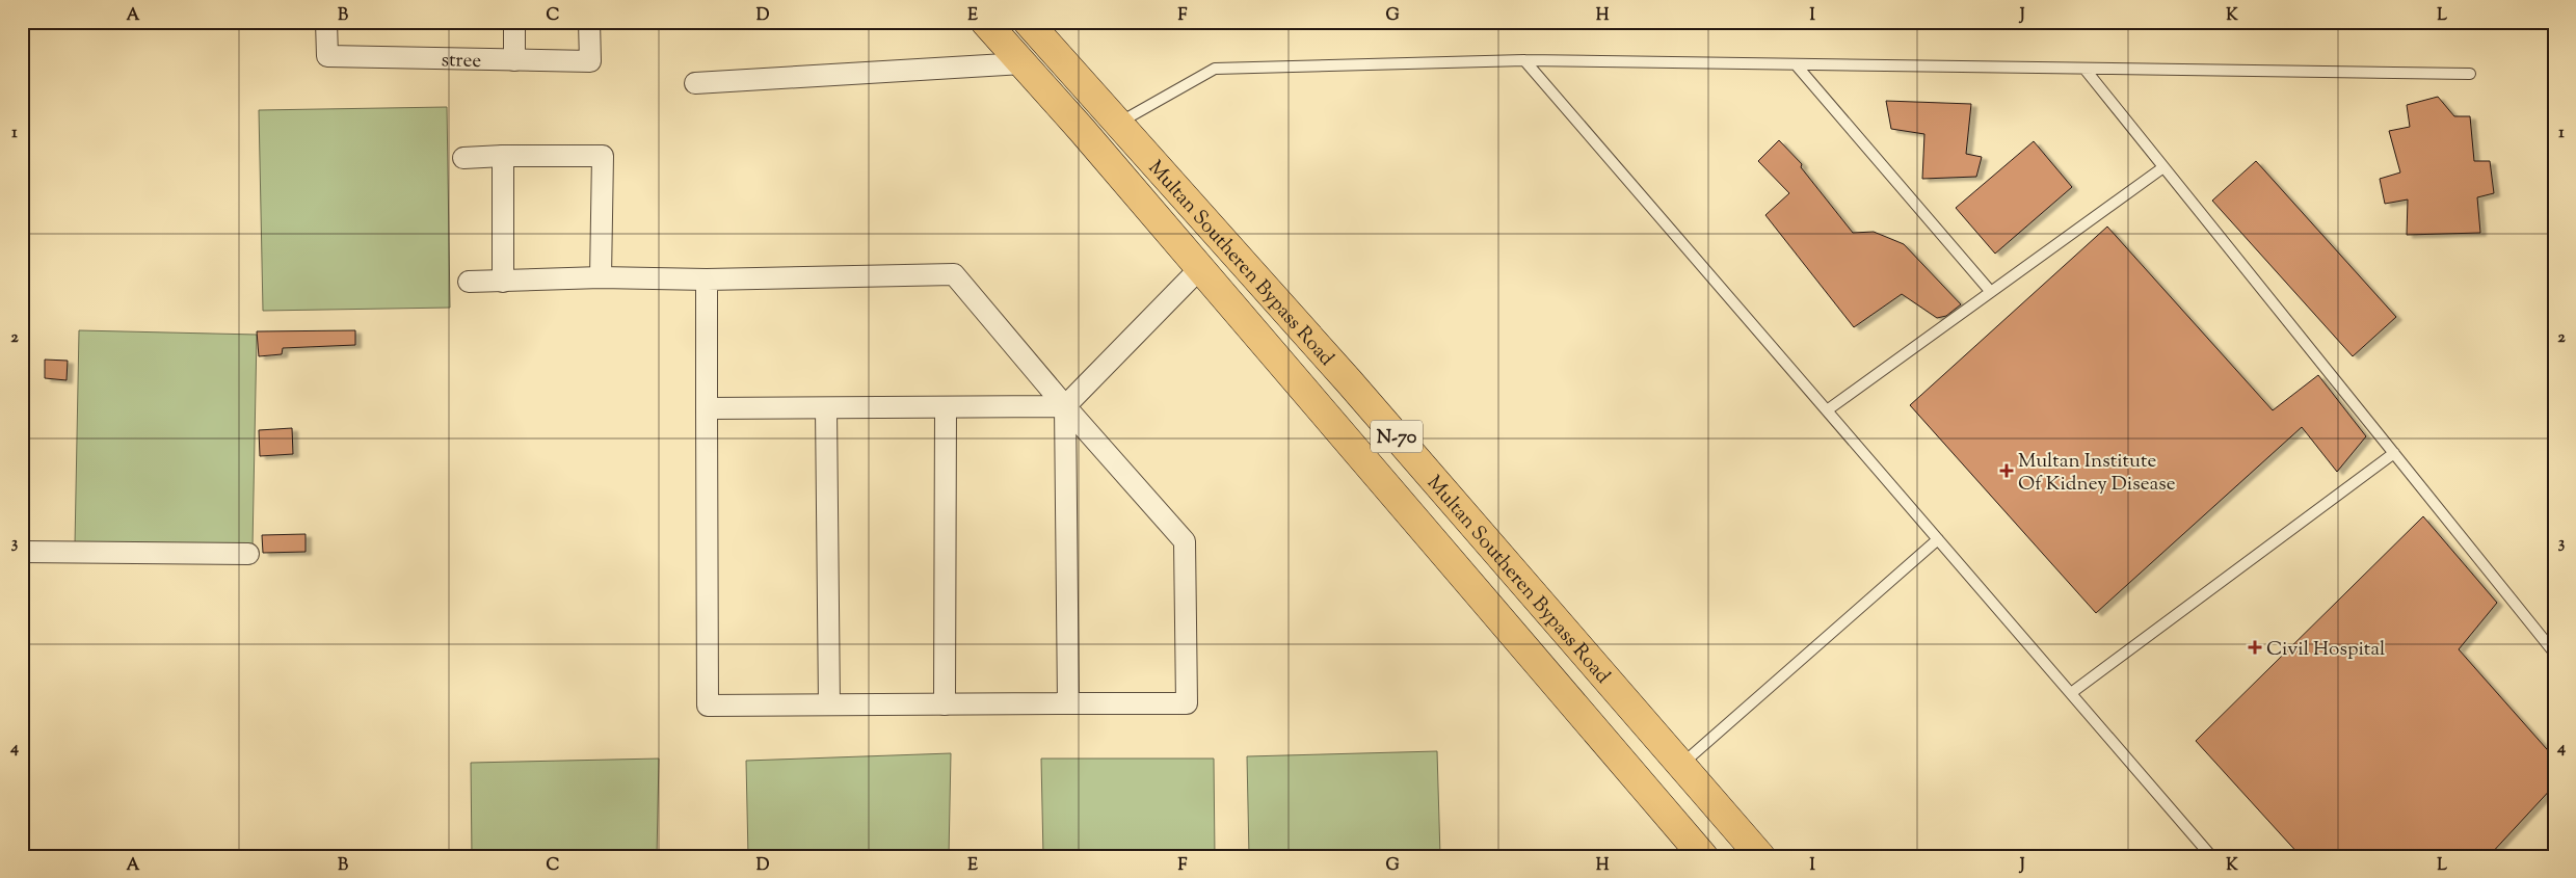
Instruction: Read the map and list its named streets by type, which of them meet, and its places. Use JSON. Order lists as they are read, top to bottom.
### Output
{
  "streets": {
    "highway": ["Multan Southeren Bypass Road", "N-70"],
    "street": ["stree"]
  },
  "places": {
    "health": ["Multan Institute Of Kidney Disease", "Civil Hospital"]
  },
  "grid": {
    "columns": [
      "A",
      "B",
      "C",
      "D",
      "E",
      "F",
      "G",
      "H",
      "I",
      "J",
      "K",
      "L"
    ],
    "rows": [
      "1",
      "2",
      "3",
      "4"
    ]
  }
}
